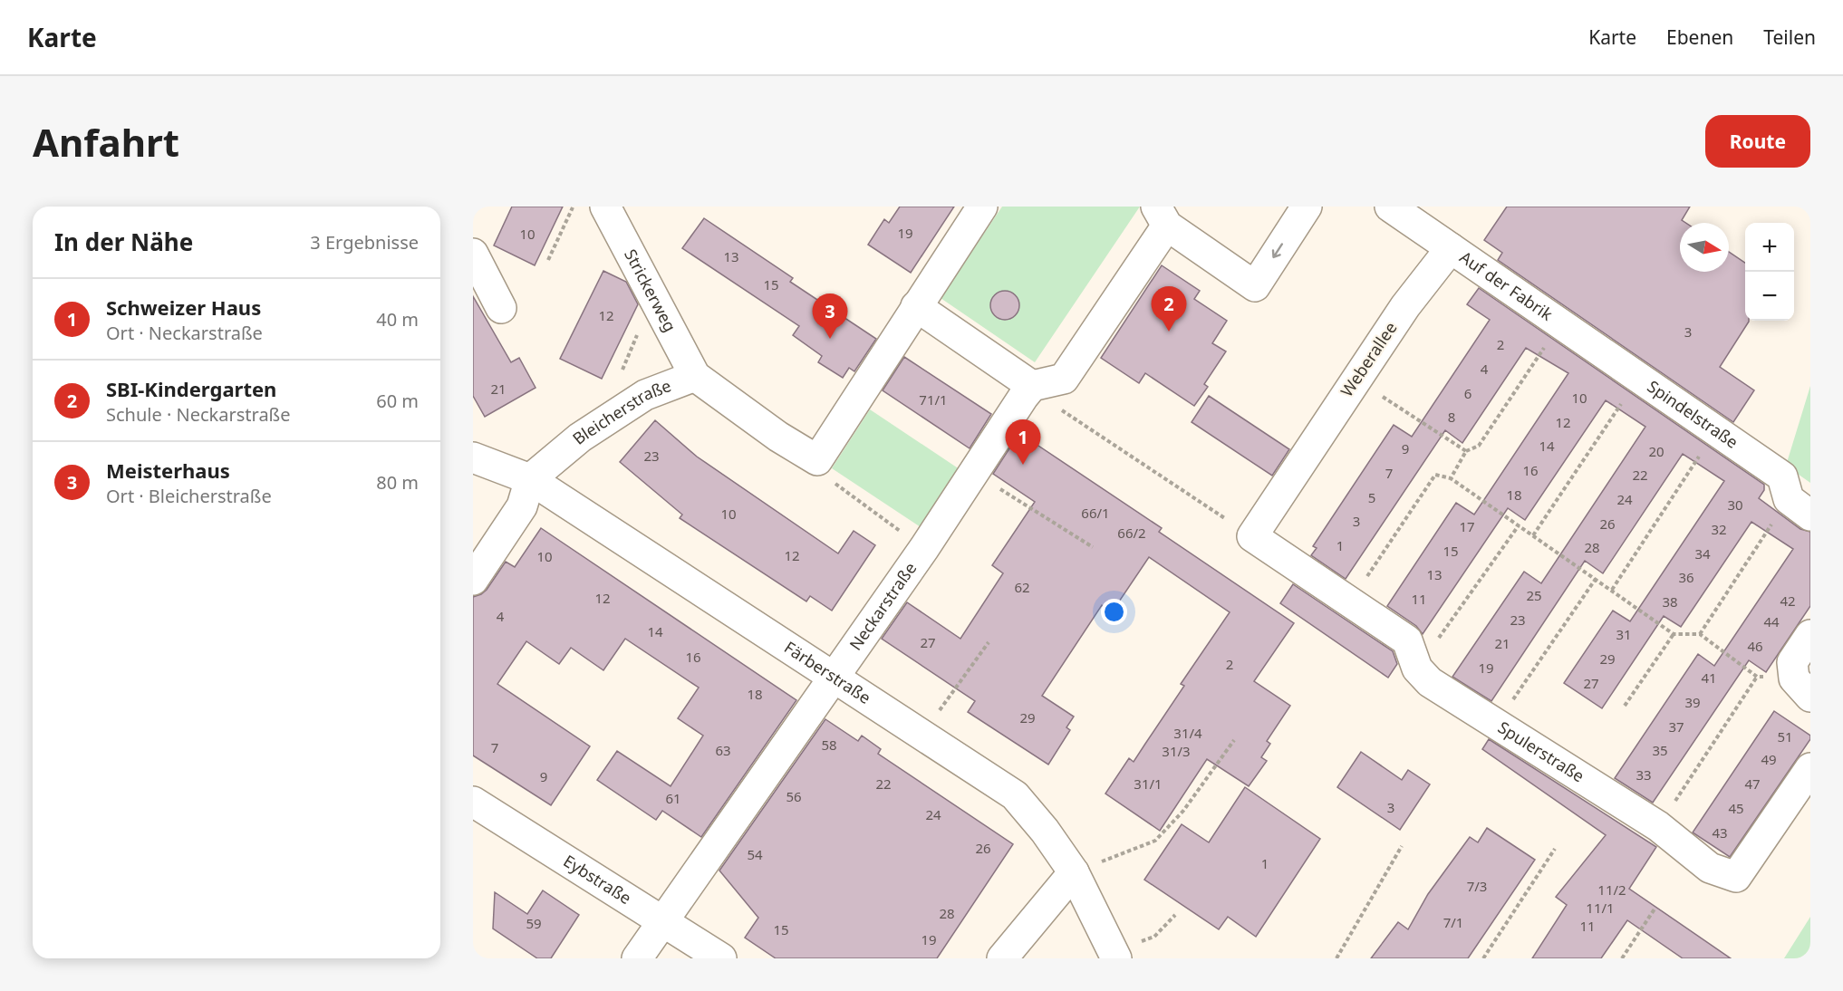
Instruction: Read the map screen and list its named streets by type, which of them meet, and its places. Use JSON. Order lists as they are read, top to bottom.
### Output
{
  "streets": {
    "street": [
      "Auf der Fabrik",
      "Strickerweg",
      "Weberallee",
      "Spindelstraße",
      "Bleicherstraße",
      "Neckarstraße",
      "Färberstraße",
      "Spulerstraße",
      "Eybstraße"
    ]
  },
  "crossings": [
    ["Auf der Fabrik", "Weberallee"],
    ["Auf der Fabrik", "Spindelstraße"],
    ["Strickerweg", "Bleicherstraße"],
    ["Weberallee", "Spulerstraße"],
    ["Bleicherstraße", "Färberstraße"],
    ["Neckarstraße", "Färberstraße"],
    ["Neckarstraße", "Eybstraße"]
  ],
  "house_numbers": [
    "19",
    "10",
    "13",
    "15",
    "12",
    "3",
    "2",
    "4",
    "21",
    "6",
    "10",
    "71/1",
    "8",
    "12",
    "14",
    "9",
    "20",
    "23",
    "16",
    "7",
    "22",
    "18",
    "5",
    "24",
    "30",
    "66/1",
    "10",
    "3",
    "26",
    "17",
    "32",
    "66/2",
    "1",
    "28",
    "15",
    "34",
    "12",
    "10",
    "13",
    "36",
    "62",
    "25",
    "12",
    "11",
    "42",
    "38",
    "4",
    "23",
    "44",
    "14",
    "31",
    "27",
    "21",
    "46",
    "16",
    "29",
    "2",
    "19",
    "41",
    "27",
    "18",
    "39",
    "29",
    "37",
    "31/4",
    "51",
    "58",
    "7",
    "63",
    "35",
    "31/3",
    "49",
    "33",
    "9",
    "22",
    "31/1",
    "47",
    "56",
    "61",
    "3",
    "45",
    "24",
    "43",
    "26",
    "54",
    "1",
    "7/3",
    "11/2",
    "11/1",
    "28",
    "7/1",
    "59",
    "11",
    "15",
    "19"
  ],
  "north": "right",
  "page": {
    "header": "Karte",
    "nav": ["Karte", "Ebenen", "Teilen"],
    "buttons": "Route",
    "title": "Anfahrt",
    "heading": ["In der Nähe", "3 Ergebnisse"],
    "map_buttons": ["+", "−"],
    "list": [
      {
        "mark": "1",
        "name": "Schweizer Haus",
        "note": "Ort · Neckarstraße",
        "value": "40 m"
      },
      {
        "mark": "2",
        "name": "SBI-Kindergarten",
        "note": "Schule · Neckarstraße",
        "value": "60 m"
      },
      {
        "mark": "3",
        "name": "Meisterhaus",
        "note": "Ort · Bleicherstraße",
        "value": "80 m"
      }
    ],
    "pins": ["2", "3", "1"]
  }
}
